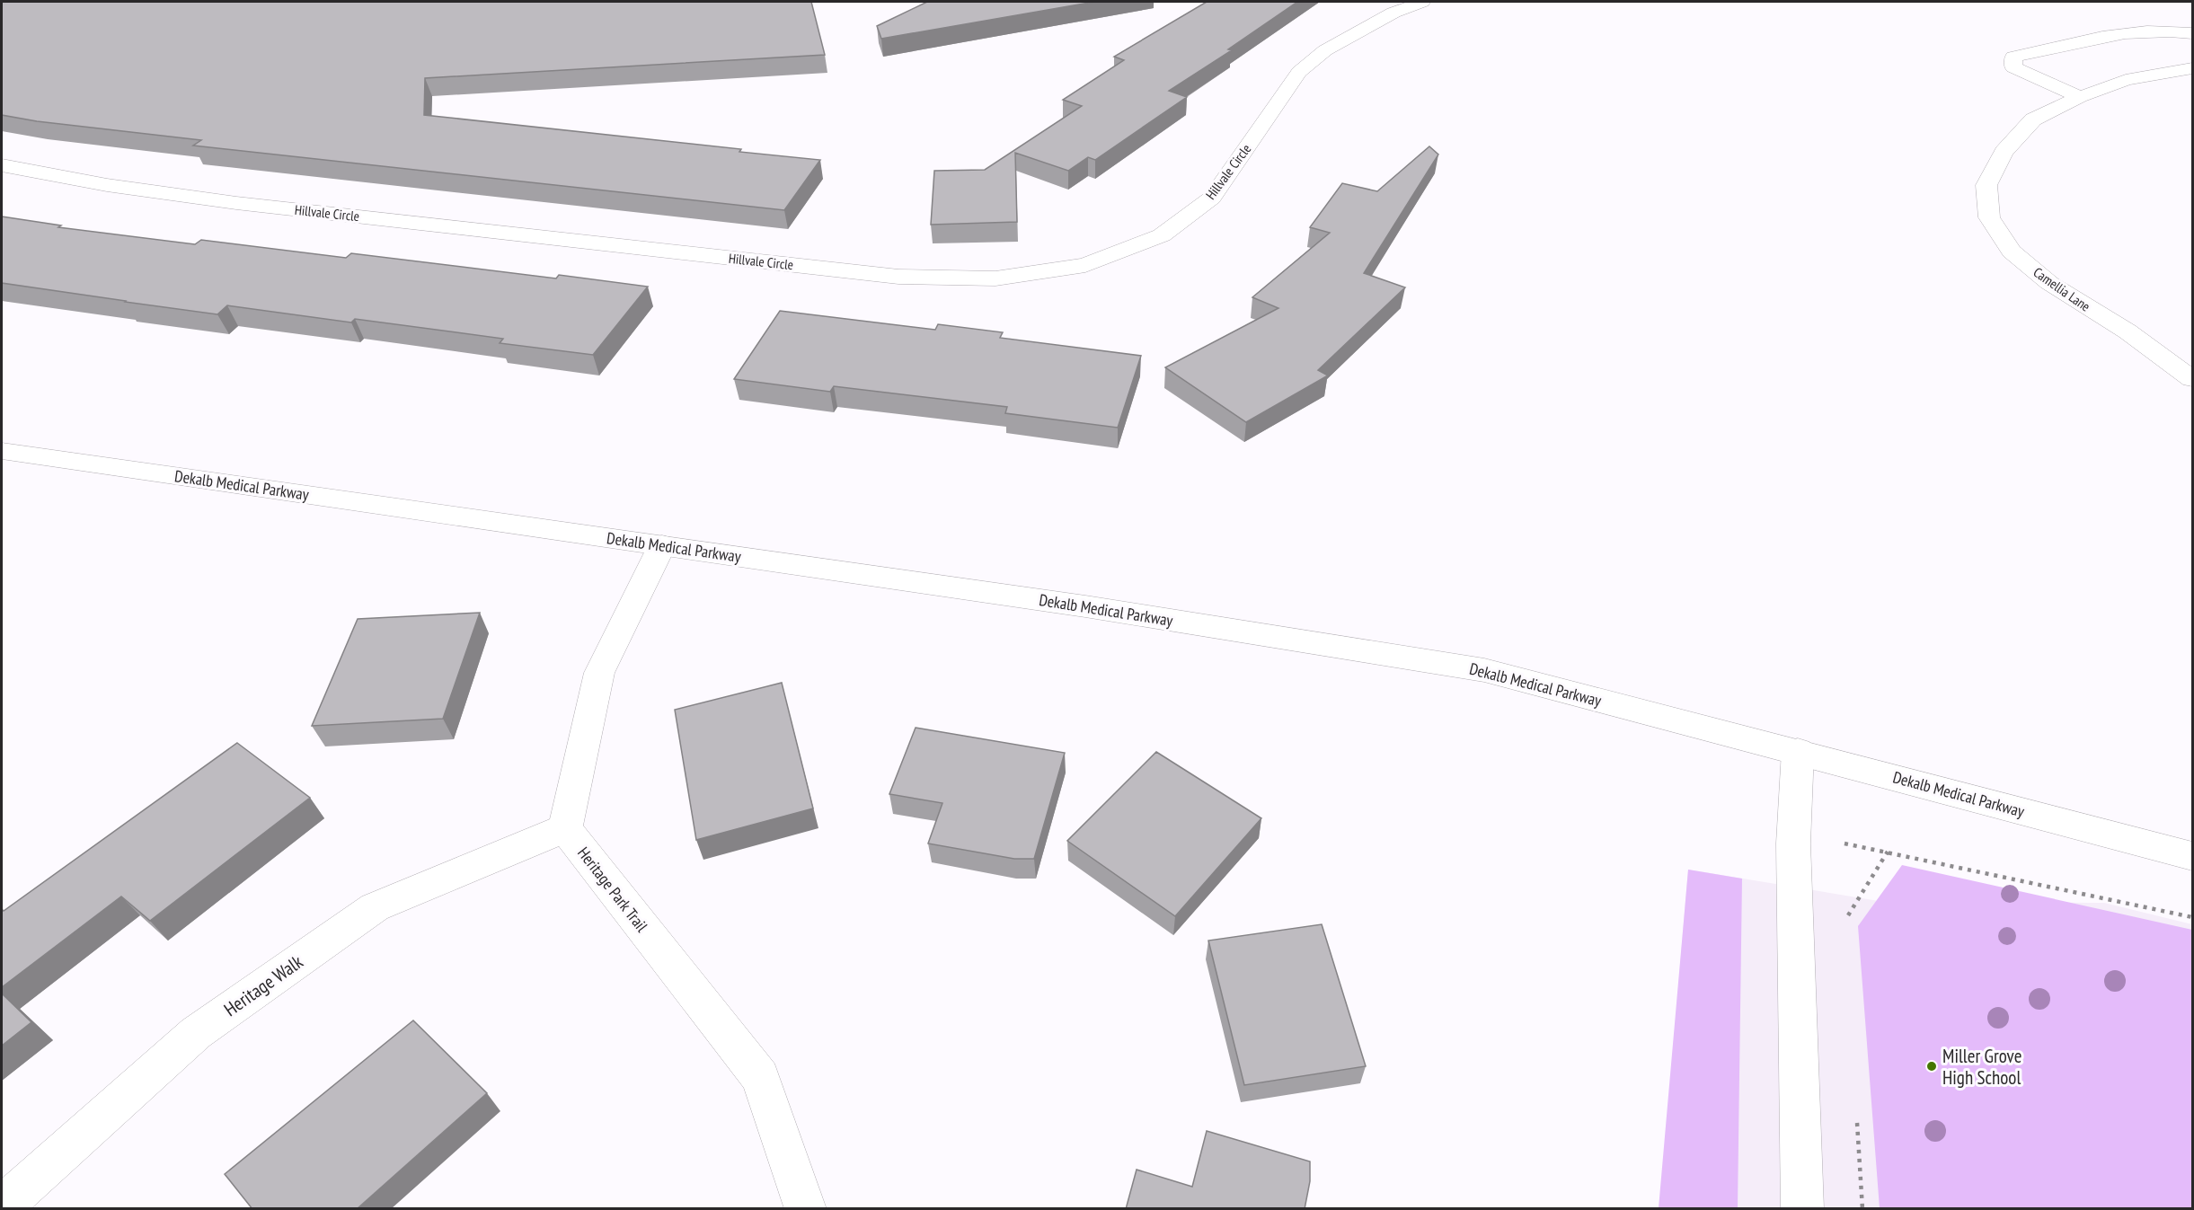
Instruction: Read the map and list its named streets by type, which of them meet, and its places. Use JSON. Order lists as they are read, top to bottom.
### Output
{
  "streets": {
    "street": [
      "Hillvale Circle",
      "Camellia Lane",
      "Dekalb Medical Parkway",
      "Heritage Park Trail",
      "Heritage Walk"
    ]
  },
  "crossings": [
    ["Heritage Park Trail", "Heritage Walk"]
  ],
  "places": ["Miller Grove High School"]
}
